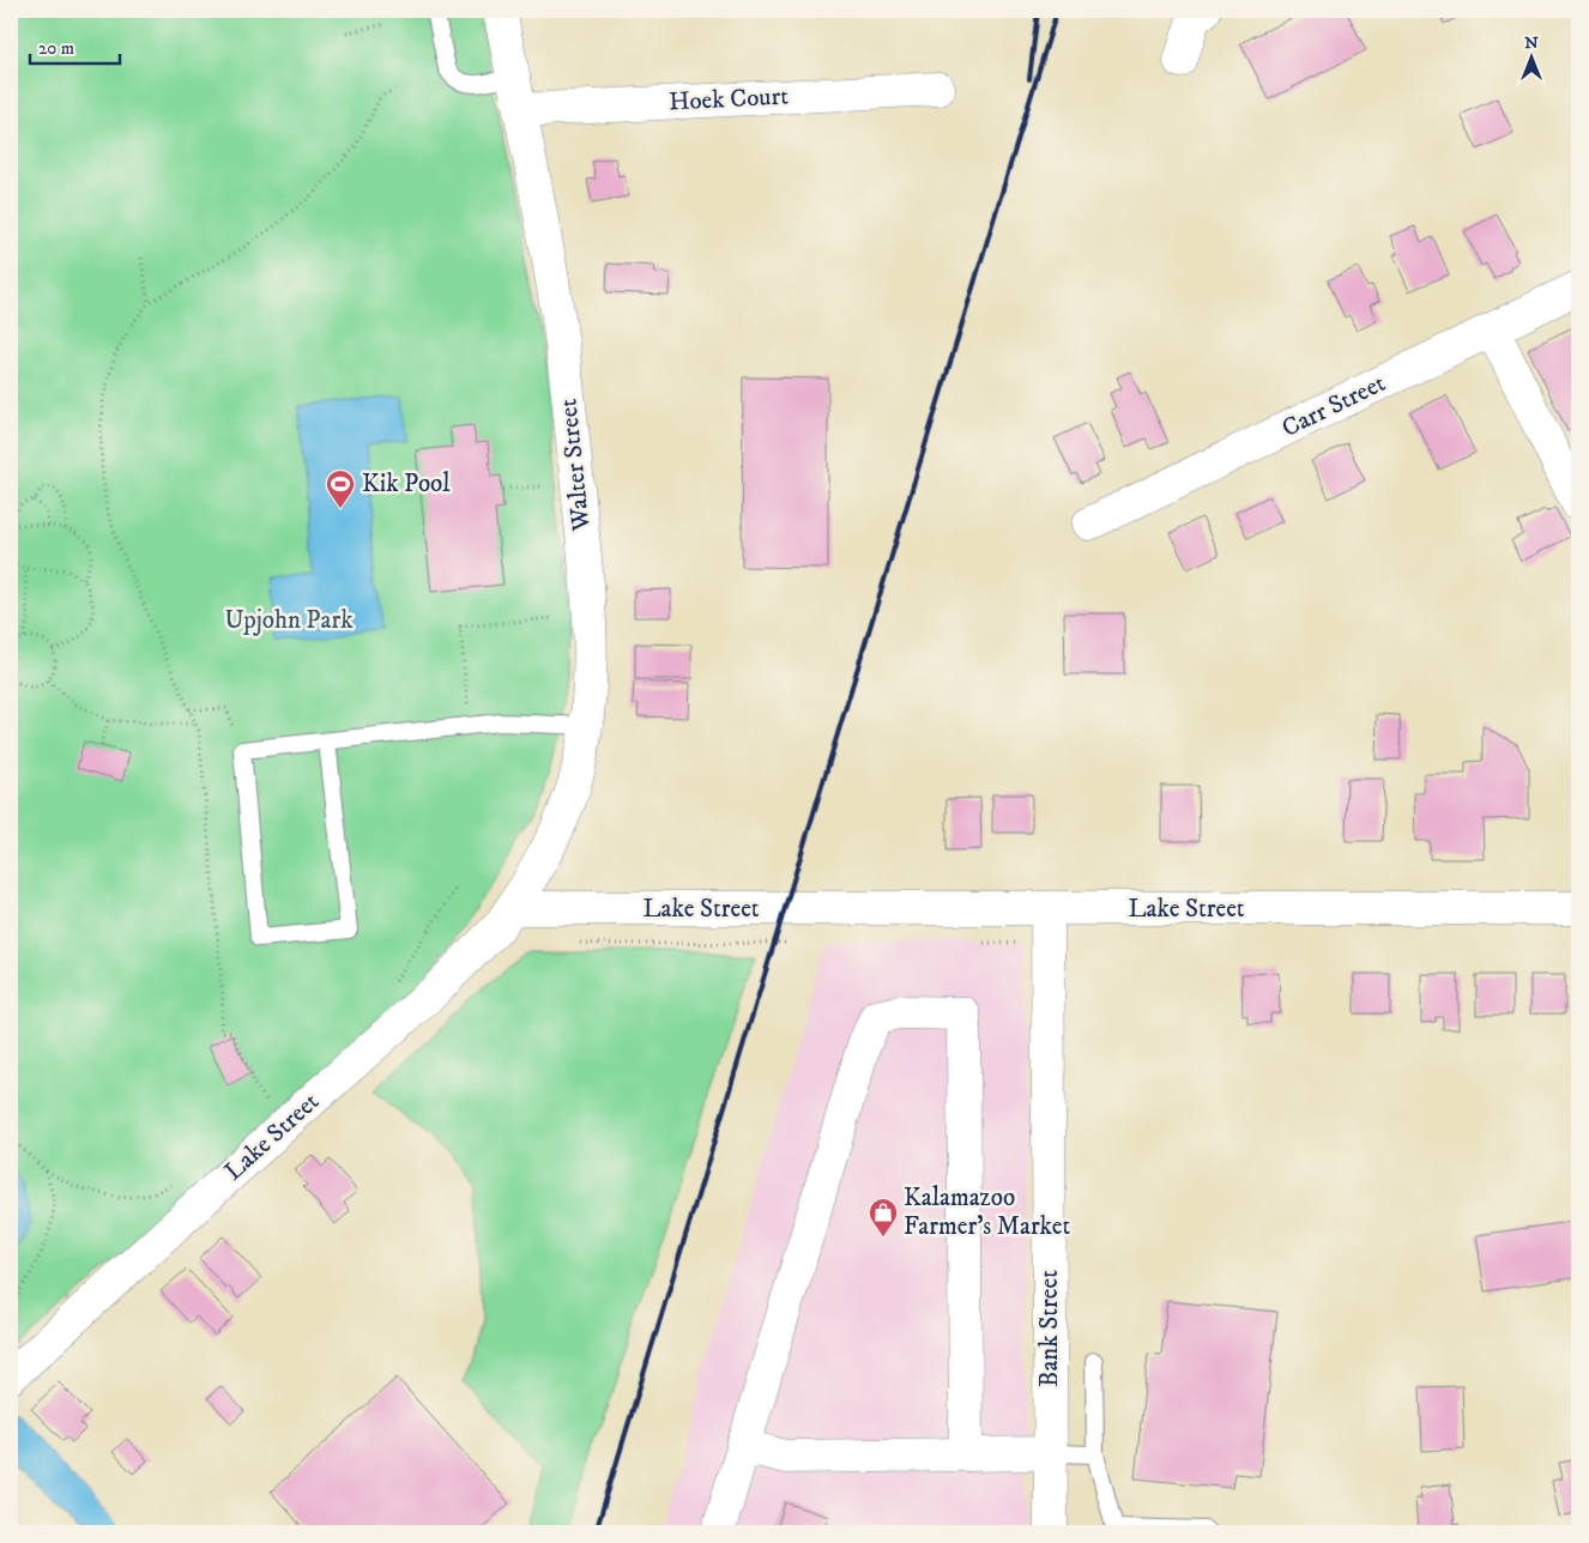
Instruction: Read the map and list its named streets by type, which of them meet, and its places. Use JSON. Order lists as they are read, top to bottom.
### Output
{
  "streets": {
    "street": [
      "Hoek Court",
      "Carr Street",
      "Walter Street",
      "Lake Street",
      "Bank Street"
    ]
  },
  "crossings": [
    ["Hoek Court", "Walter Street"],
    ["Walter Street", "Lake Street"],
    ["Lake Street", "Bank Street"]
  ],
  "parks": ["Upjohn Park"],
  "places": {
    "sports": ["Kik Pool"],
    "shop": ["Kalamazoo Farmer's Market"]
  },
  "scale_bar": "20 m",
  "north": "top"
}
